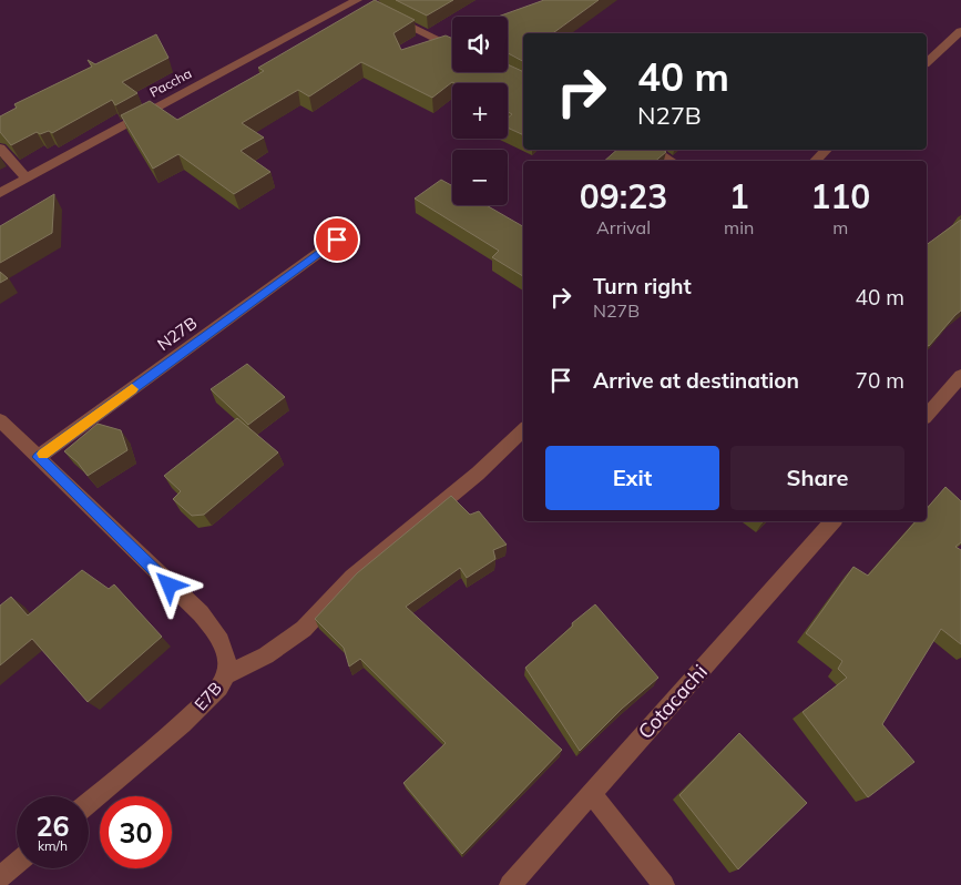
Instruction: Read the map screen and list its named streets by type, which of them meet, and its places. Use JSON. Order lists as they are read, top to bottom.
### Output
{
  "streets": {
    "street": [
      "Paccha",
      "N27B",
      "E7B",
      "Cotacachi"
    ]
  },
  "crossings": [
    ["N27B", "E7B"]
  ],
  "page": {
    "map_buttons": ["+", "−"],
    "turn": ["40 m", "N27B"],
    "eta": [
      "09:23",
      "Arrival",
      "1",
      "min",
      "110",
      "m"
    ],
    "list": [
      {
        "name": "Turn right",
        "note": "N27B",
        "value": "40 m"
      },
      {
        "name": "Arrive at destination",
        "value": "70 m"
      }
    ],
    "buttons": ["Exit", "Share"],
    "speed": "26 km/h",
    "limit": "30"
  }
}
